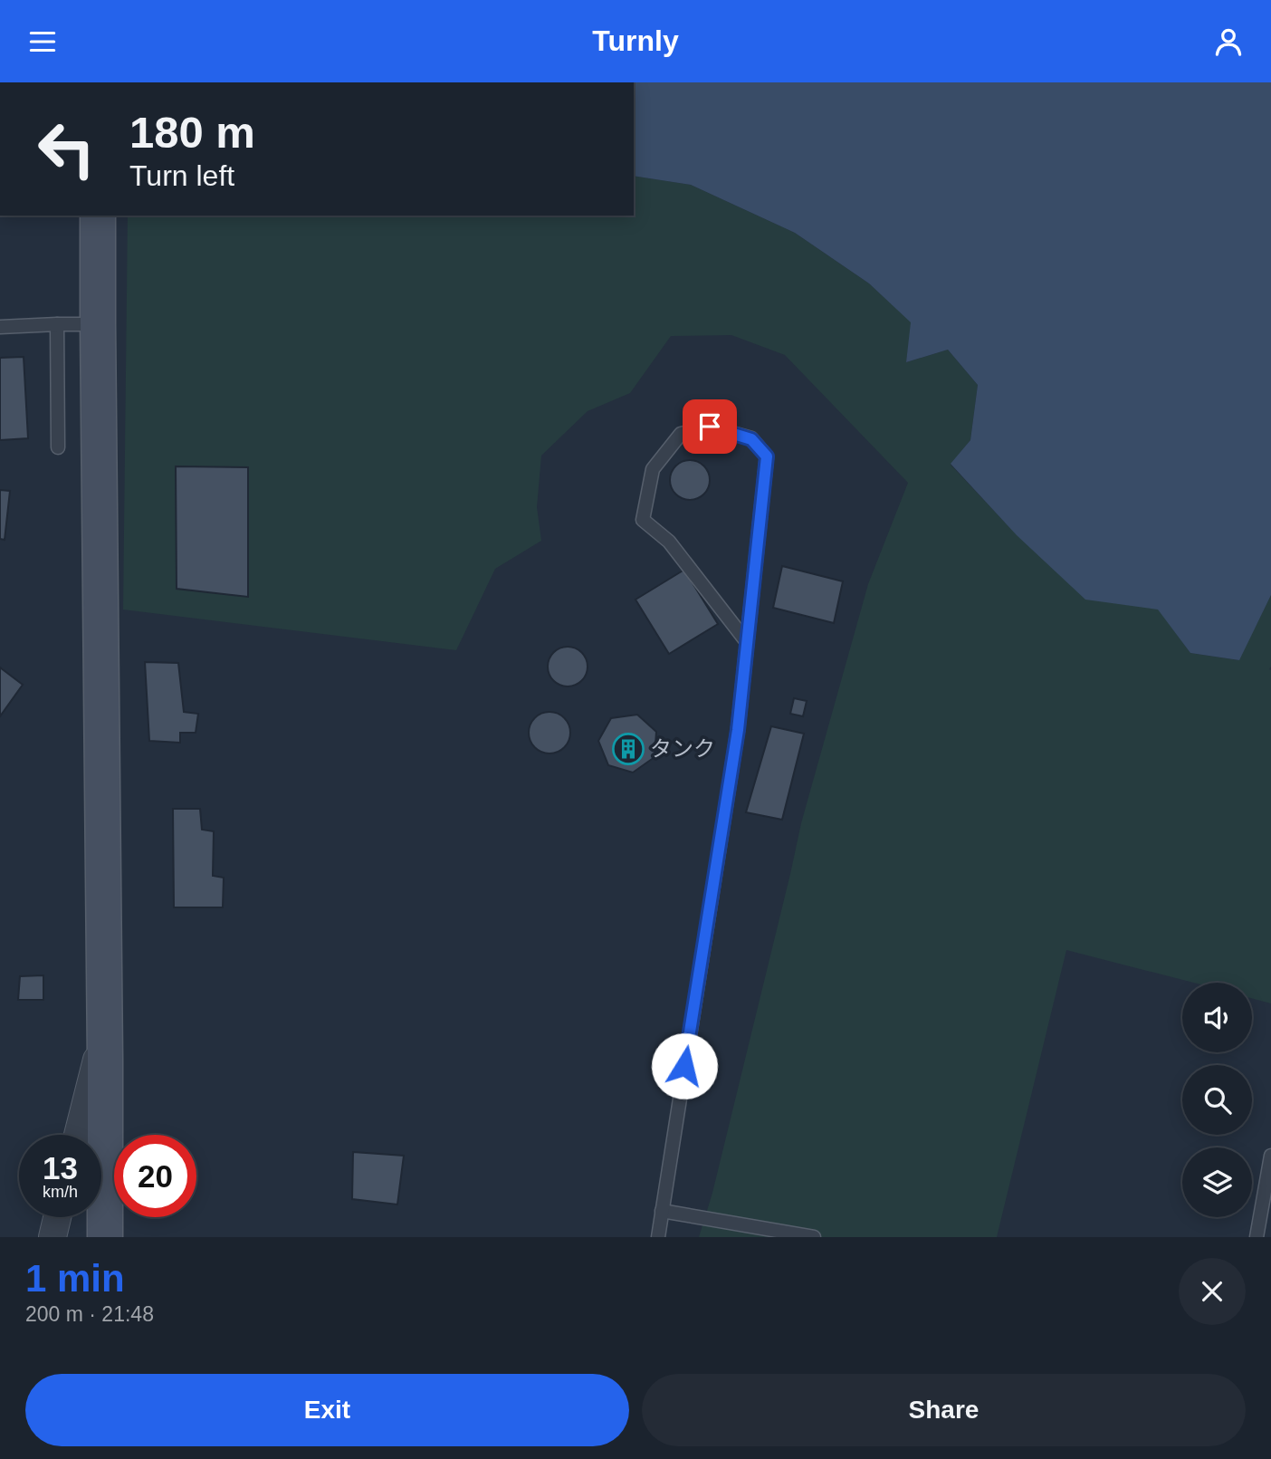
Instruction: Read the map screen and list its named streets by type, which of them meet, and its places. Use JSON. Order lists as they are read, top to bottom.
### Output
{
  "places": {
    "building": ["タンク"]
  },
  "page": {
    "header": "Turnly",
    "turn": ["180 m", "Turn left"],
    "speed": "13 km/h",
    "limit": "20",
    "heading": ["1 min", "200 m · 21:48"],
    "buttons": ["Exit", "Share"]
  }
}
